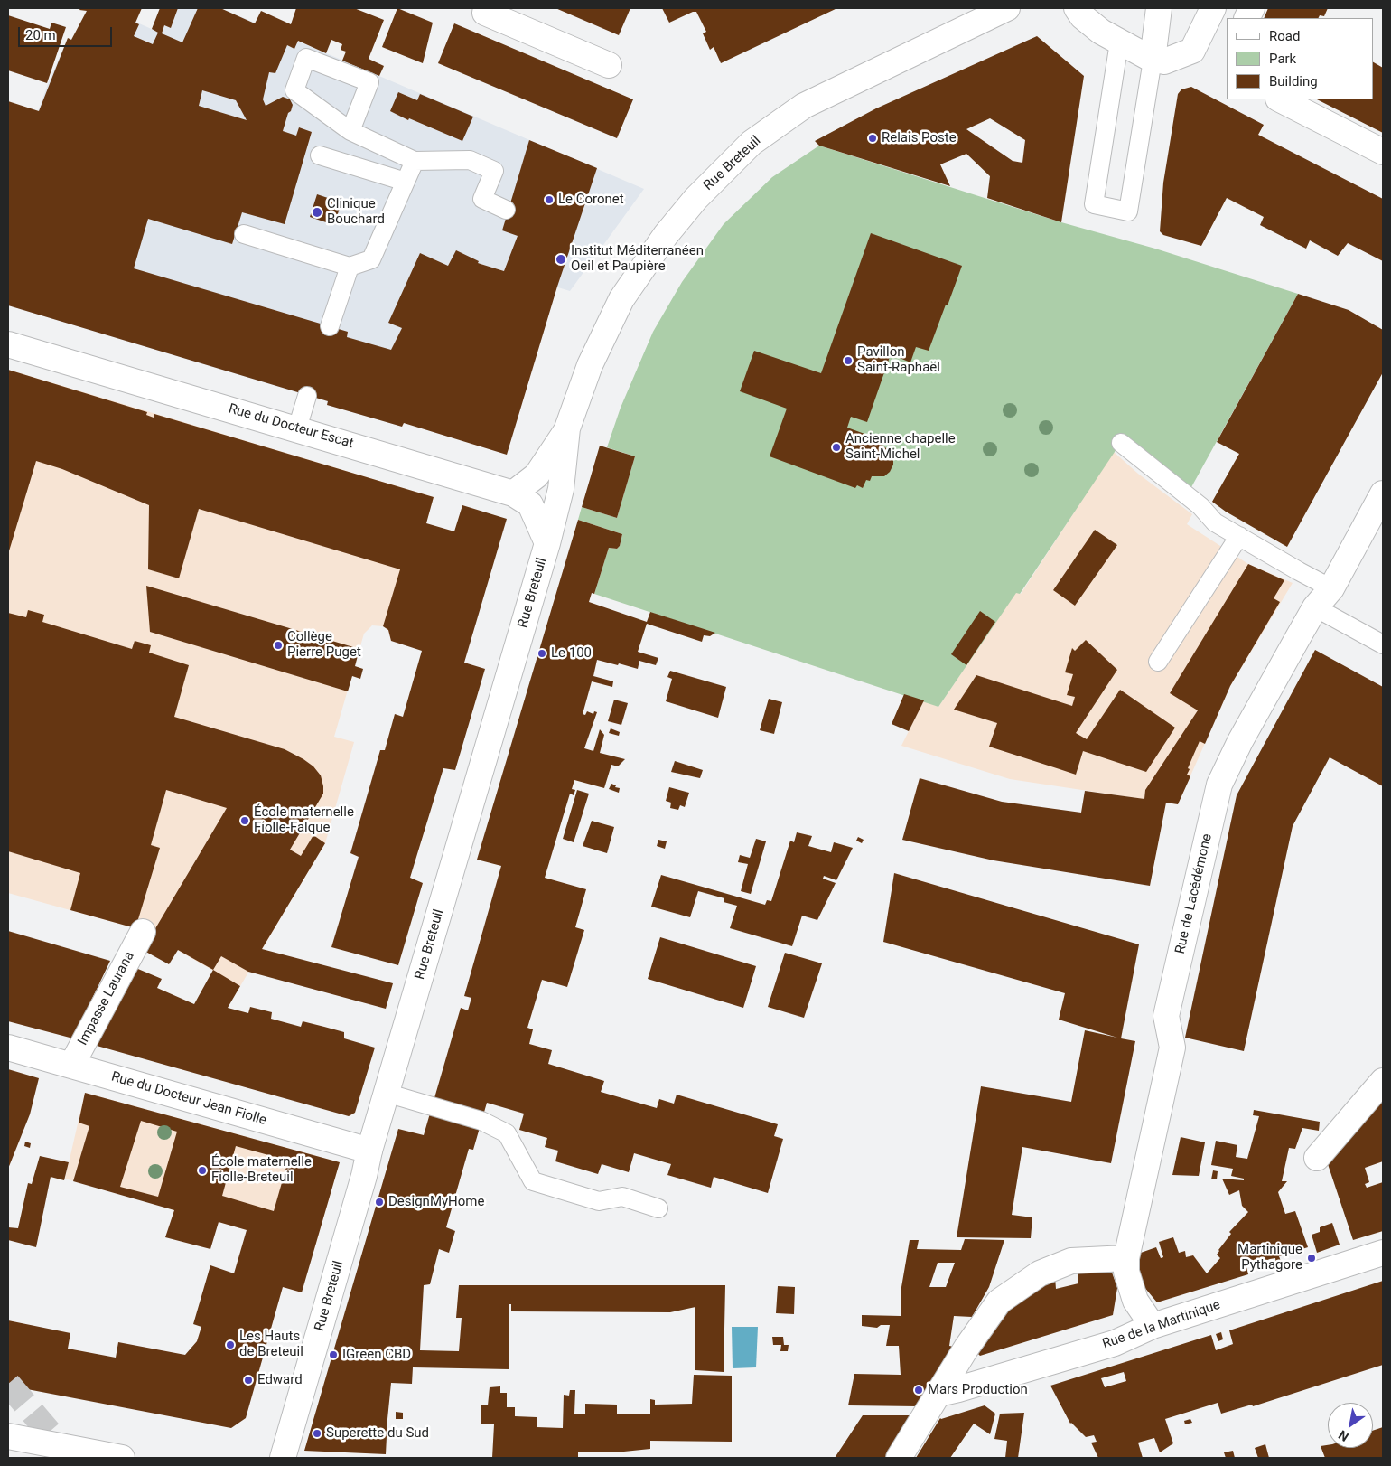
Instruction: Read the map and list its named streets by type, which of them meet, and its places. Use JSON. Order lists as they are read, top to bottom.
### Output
{
  "streets": {
    "street": [
      "Rue Breteuil",
      "Rue du Docteur Escat",
      "Rue de Lacédémone",
      "Impasse Laurana",
      "Rue du Docteur Jean Fiolle",
      "Rue de la Martinique"
    ]
  },
  "crossings": [
    ["Rue Breteuil", "Rue du Docteur Escat"],
    ["Rue Breteuil", "Rue du Docteur Jean Fiolle"],
    ["Rue de Lacédémone", "Rue de la Martinique"],
    ["Impasse Laurana", "Rue du Docteur Jean Fiolle"]
  ],
  "places": [
    "Relais Poste",
    "Le Coronet",
    "Clinique Bouchard",
    "Institut Méditerranéen Oeil et Paupière",
    "Pavillon Saint-Raphaël",
    "Ancienne chapelle Saint-Michel",
    "Collège Pierre Puget",
    "Le 100",
    "École maternelle Fiolle-Falque",
    "École maternelle Fiolle-Breteuil",
    "DesignMyHome",
    "Martinique Pythagore",
    "Les Hauts de Breteuil",
    "IGreen CBD",
    "Edward",
    "Mars Production",
    "Superette du Sud"
  ],
  "legend": ["Road", "Park", "Building"],
  "scale_bar": "20 m",
  "north": "bottom left"
}
